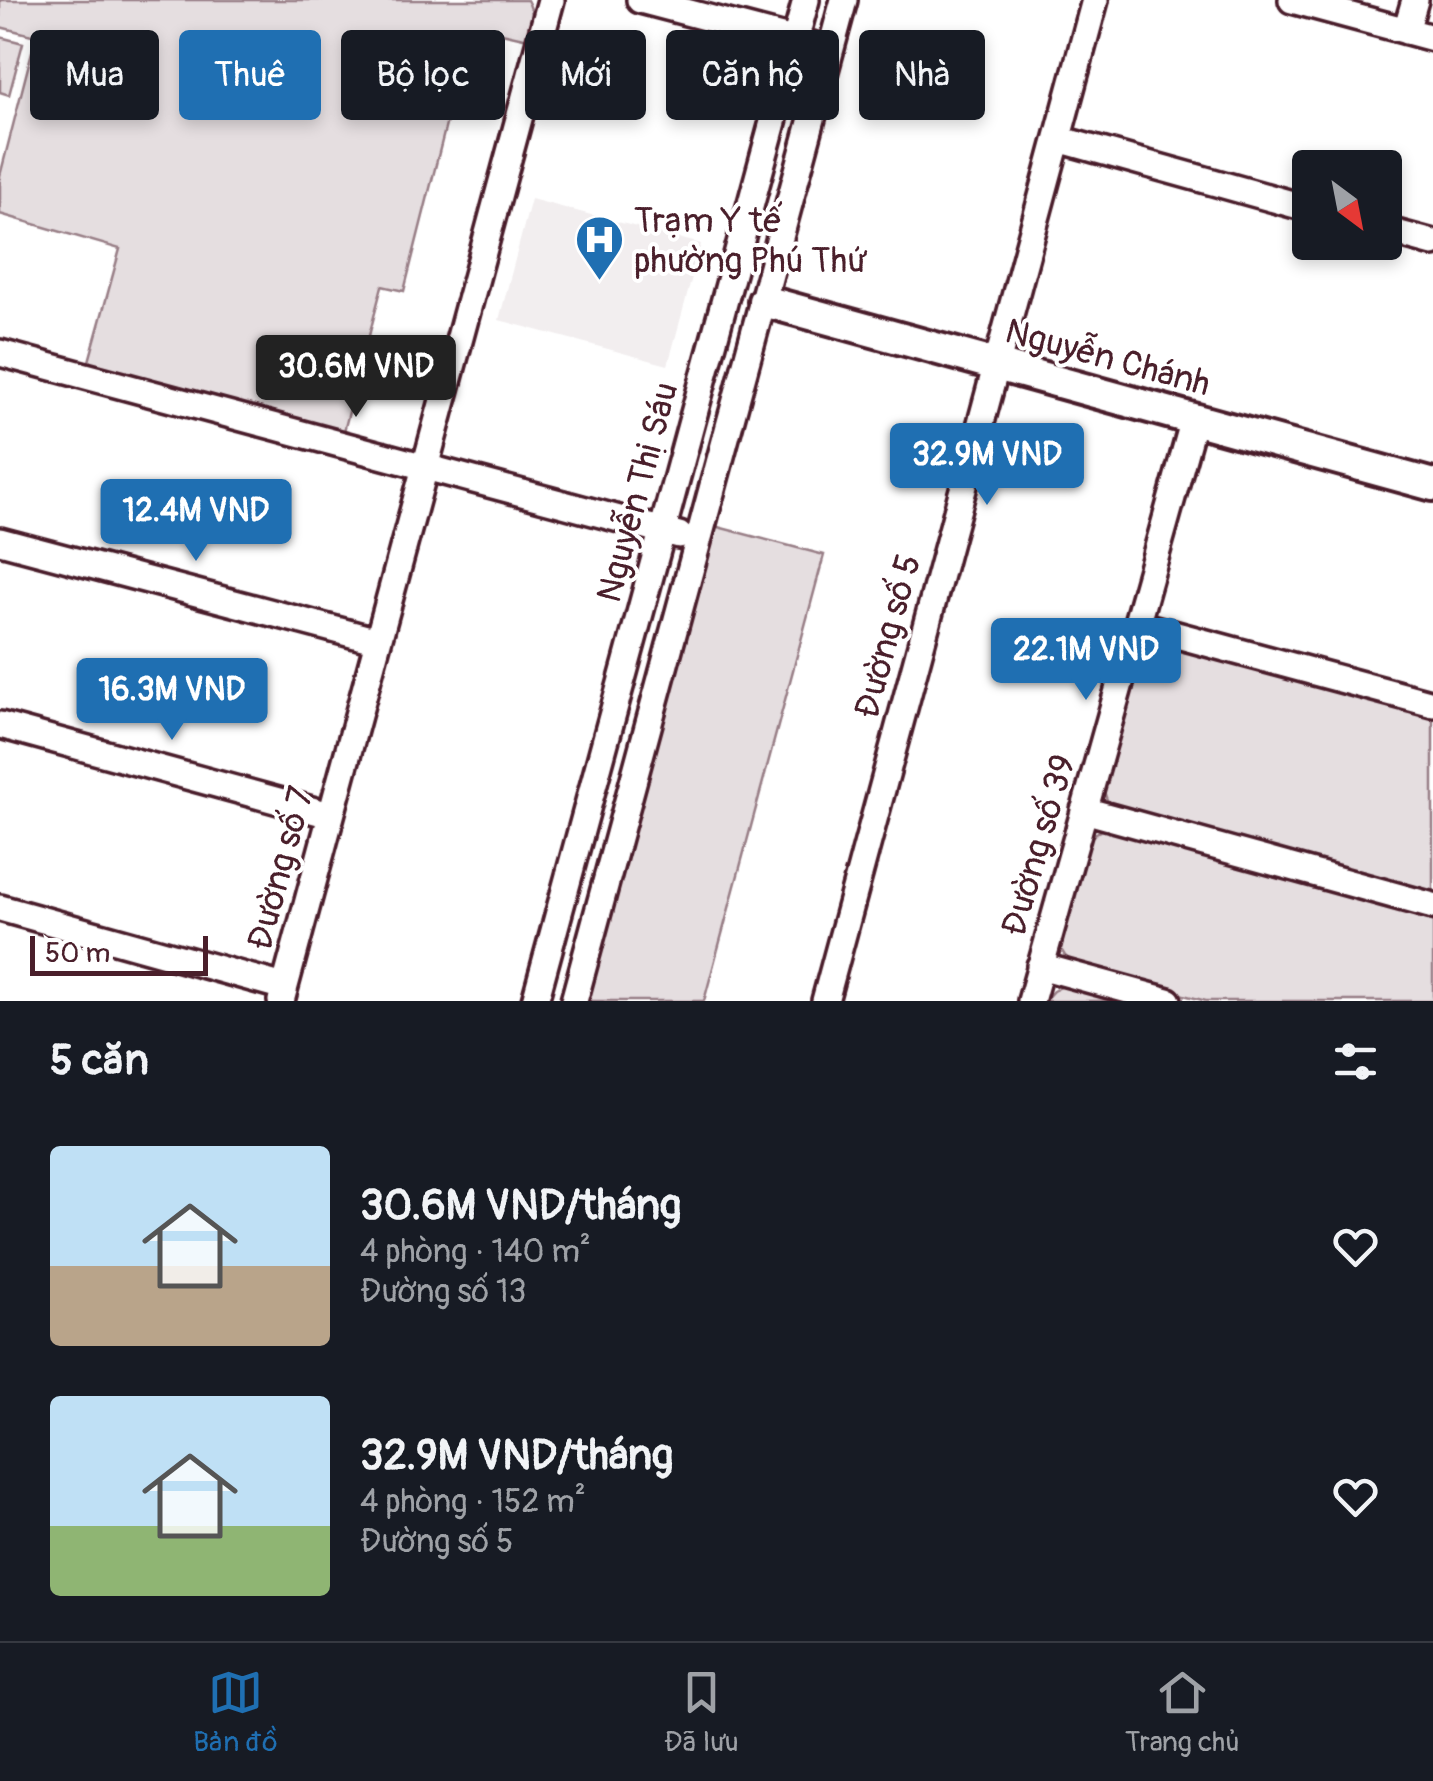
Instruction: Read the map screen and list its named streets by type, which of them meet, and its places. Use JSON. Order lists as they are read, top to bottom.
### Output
{
  "streets": {
    "street": [
      "Nguyễn Chánh",
      "Nguyễn Thị Sáu",
      "Đường số 5",
      "Đường số 39",
      "Đường số 7"
    ]
  },
  "crossings": [
    ["Nguyễn Chánh", "Nguyễn Thị Sáu"],
    ["Nguyễn Chánh", "Đường số 5"],
    ["Nguyễn Chánh", "Đường số 39"]
  ],
  "places": {
    "hospital": ["Trạm Y tế phường Phú Thứ"]
  },
  "scale_bar": "50 m",
  "north": "bottom right",
  "page": {
    "chip": [
      "Mua",
      "Thuê",
      "Bộ lọc",
      "Mới",
      "Căn hộ",
      "Nhà"
    ],
    "price": [
      "30.6M VND",
      "32.9M VND",
      "12.4M VND",
      "22.1M VND",
      "16.3M VND"
    ],
    "scale": "50 m",
    "heading": "5 căn",
    "list": [
      {
        "name": "30.6M VND/tháng",
        "note": "4 phòng · 140 m² · Đường số 13"
      },
      {
        "name": "32.9M VND/tháng",
        "note": "4 phòng · 152 m² · Đường số 5"
      }
    ],
    "tabs": ["Bản đồ", "Đã lưu", "Trang chủ"]
  }
}
